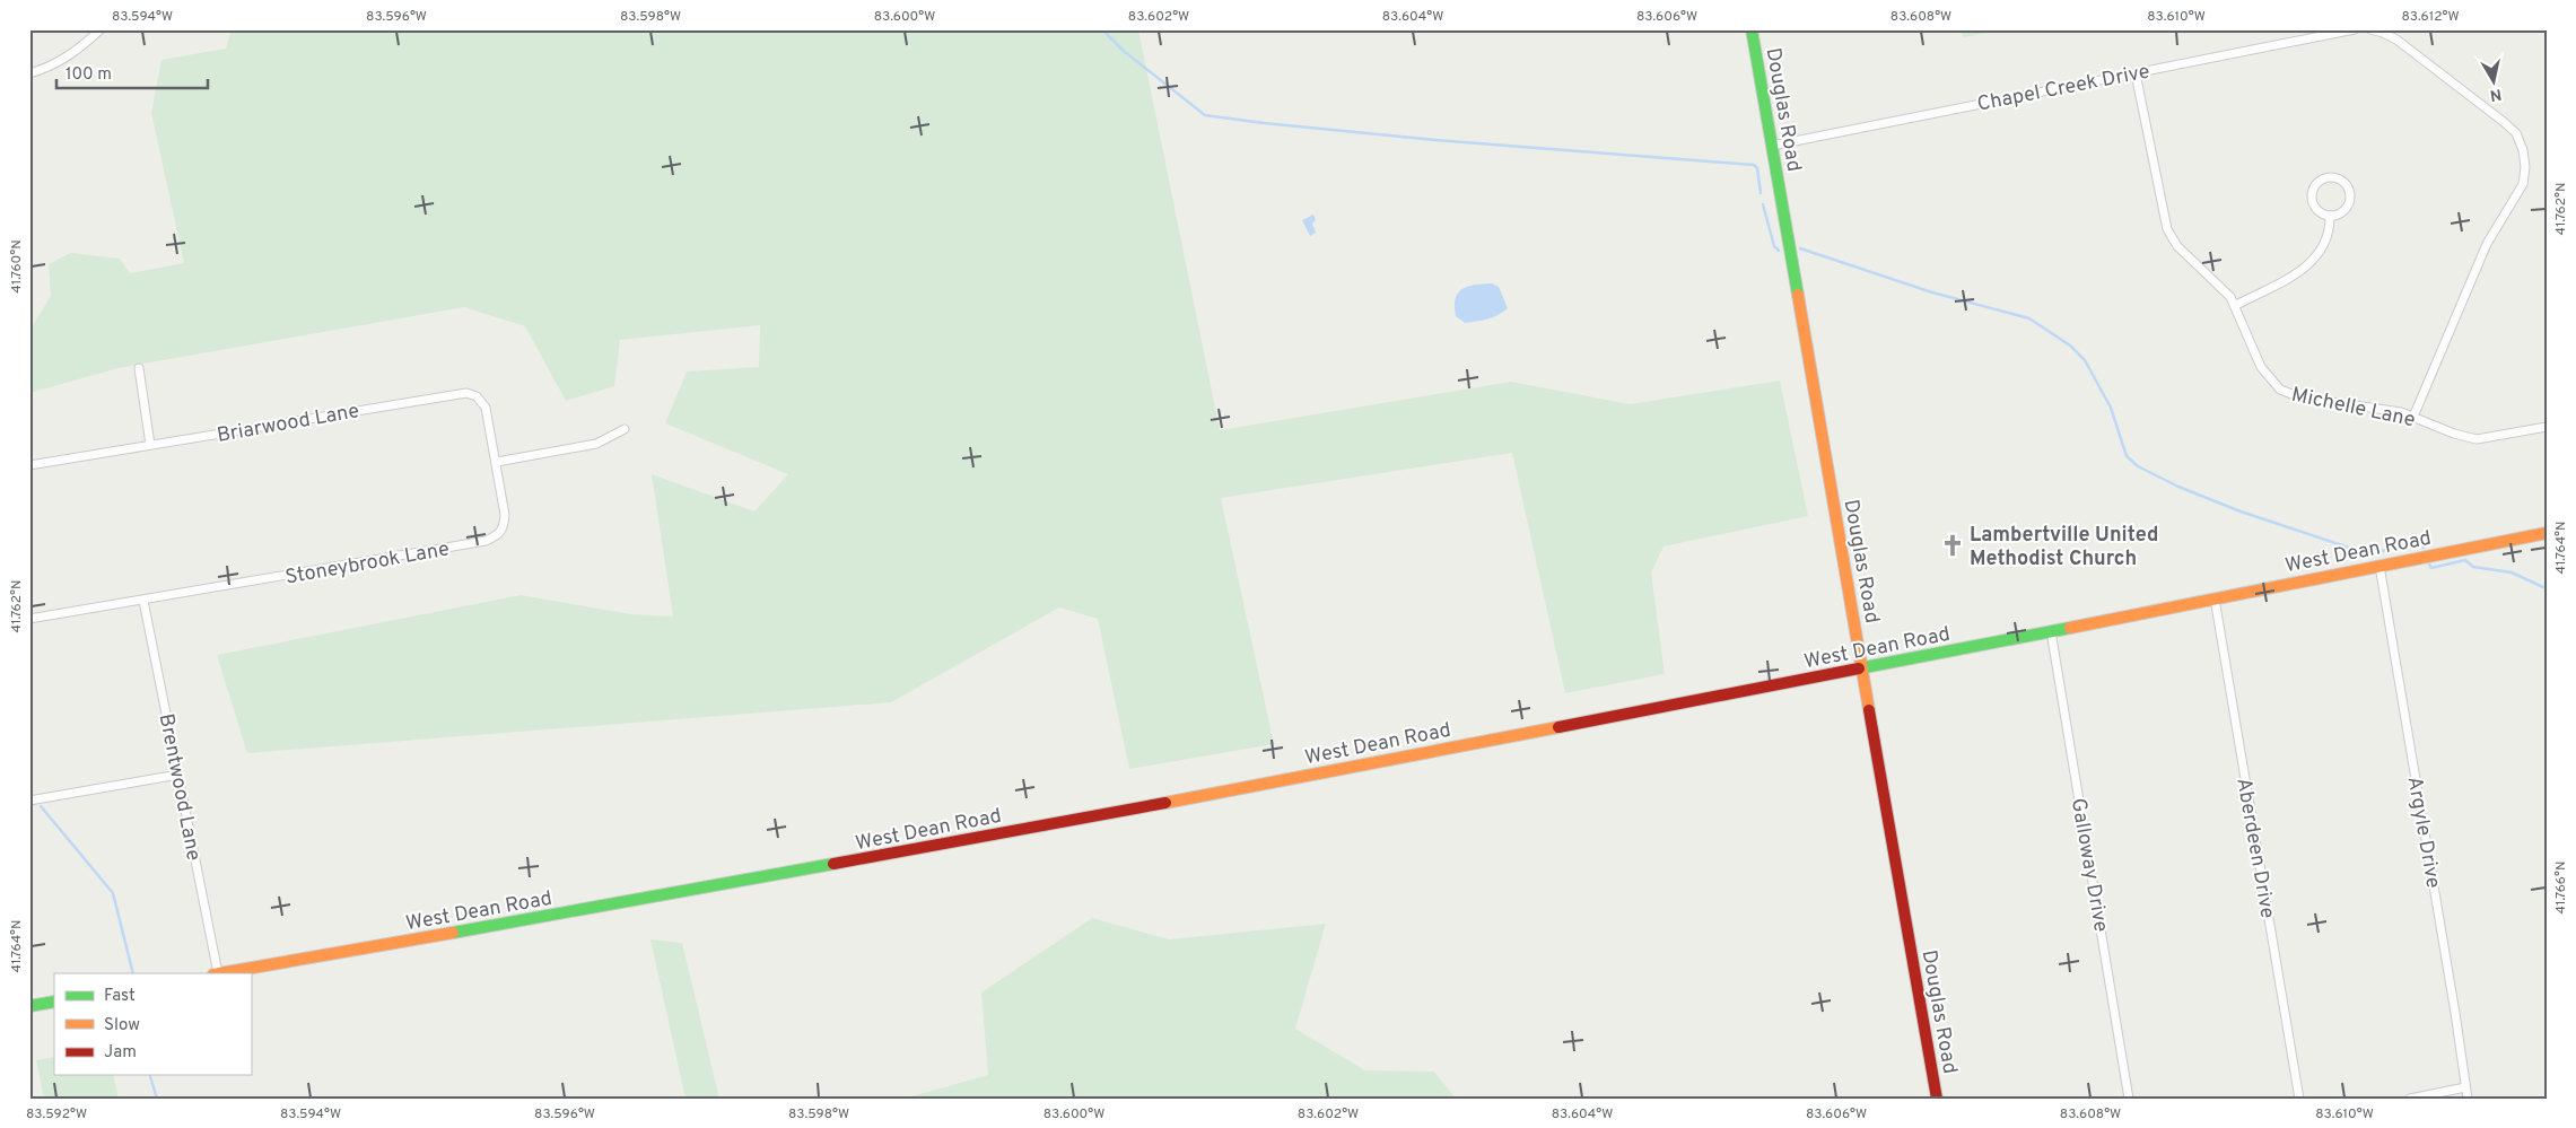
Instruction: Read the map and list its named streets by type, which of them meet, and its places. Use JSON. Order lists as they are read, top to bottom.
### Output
{
  "streets": {
    "street": [
      "Chapel Creek Drive",
      "Douglas Road",
      "Michelle Lane",
      "Briarwood Lane",
      "West Dean Road",
      "Stoneybrook Lane",
      "Brentwood Lane",
      "Argyle Drive",
      "Aberdeen Drive",
      "Galloway Drive"
    ]
  },
  "crossings": [
    ["Chapel Creek Drive", "Douglas Road"],
    ["Chapel Creek Drive", "Michelle Lane"],
    ["Douglas Road", "West Dean Road"],
    ["Briarwood Lane", "Stoneybrook Lane"],
    ["West Dean Road", "Brentwood Lane"],
    ["West Dean Road", "Argyle Drive"],
    ["West Dean Road", "Aberdeen Drive"],
    ["West Dean Road", "Galloway Drive"],
    ["Stoneybrook Lane", "Brentwood Lane"]
  ],
  "places": {
    "church": ["Lambertville United Methodist Church"]
  },
  "legend": ["Fast", "Slow", "Jam"],
  "scale_bar": "100 m",
  "north": "bottom",
  "coordinates": [
    "83.594°W",
    "83.596°W",
    "83.598°W",
    "83.600°W",
    "83.602°W",
    "83.604°W",
    "83.606°W",
    "83.608°W",
    "83.610°W",
    "83.612°W",
    "41.762°N",
    "41.760°N",
    "41.764°N",
    "41.766°N",
    "83.592°W"
  ]
}
